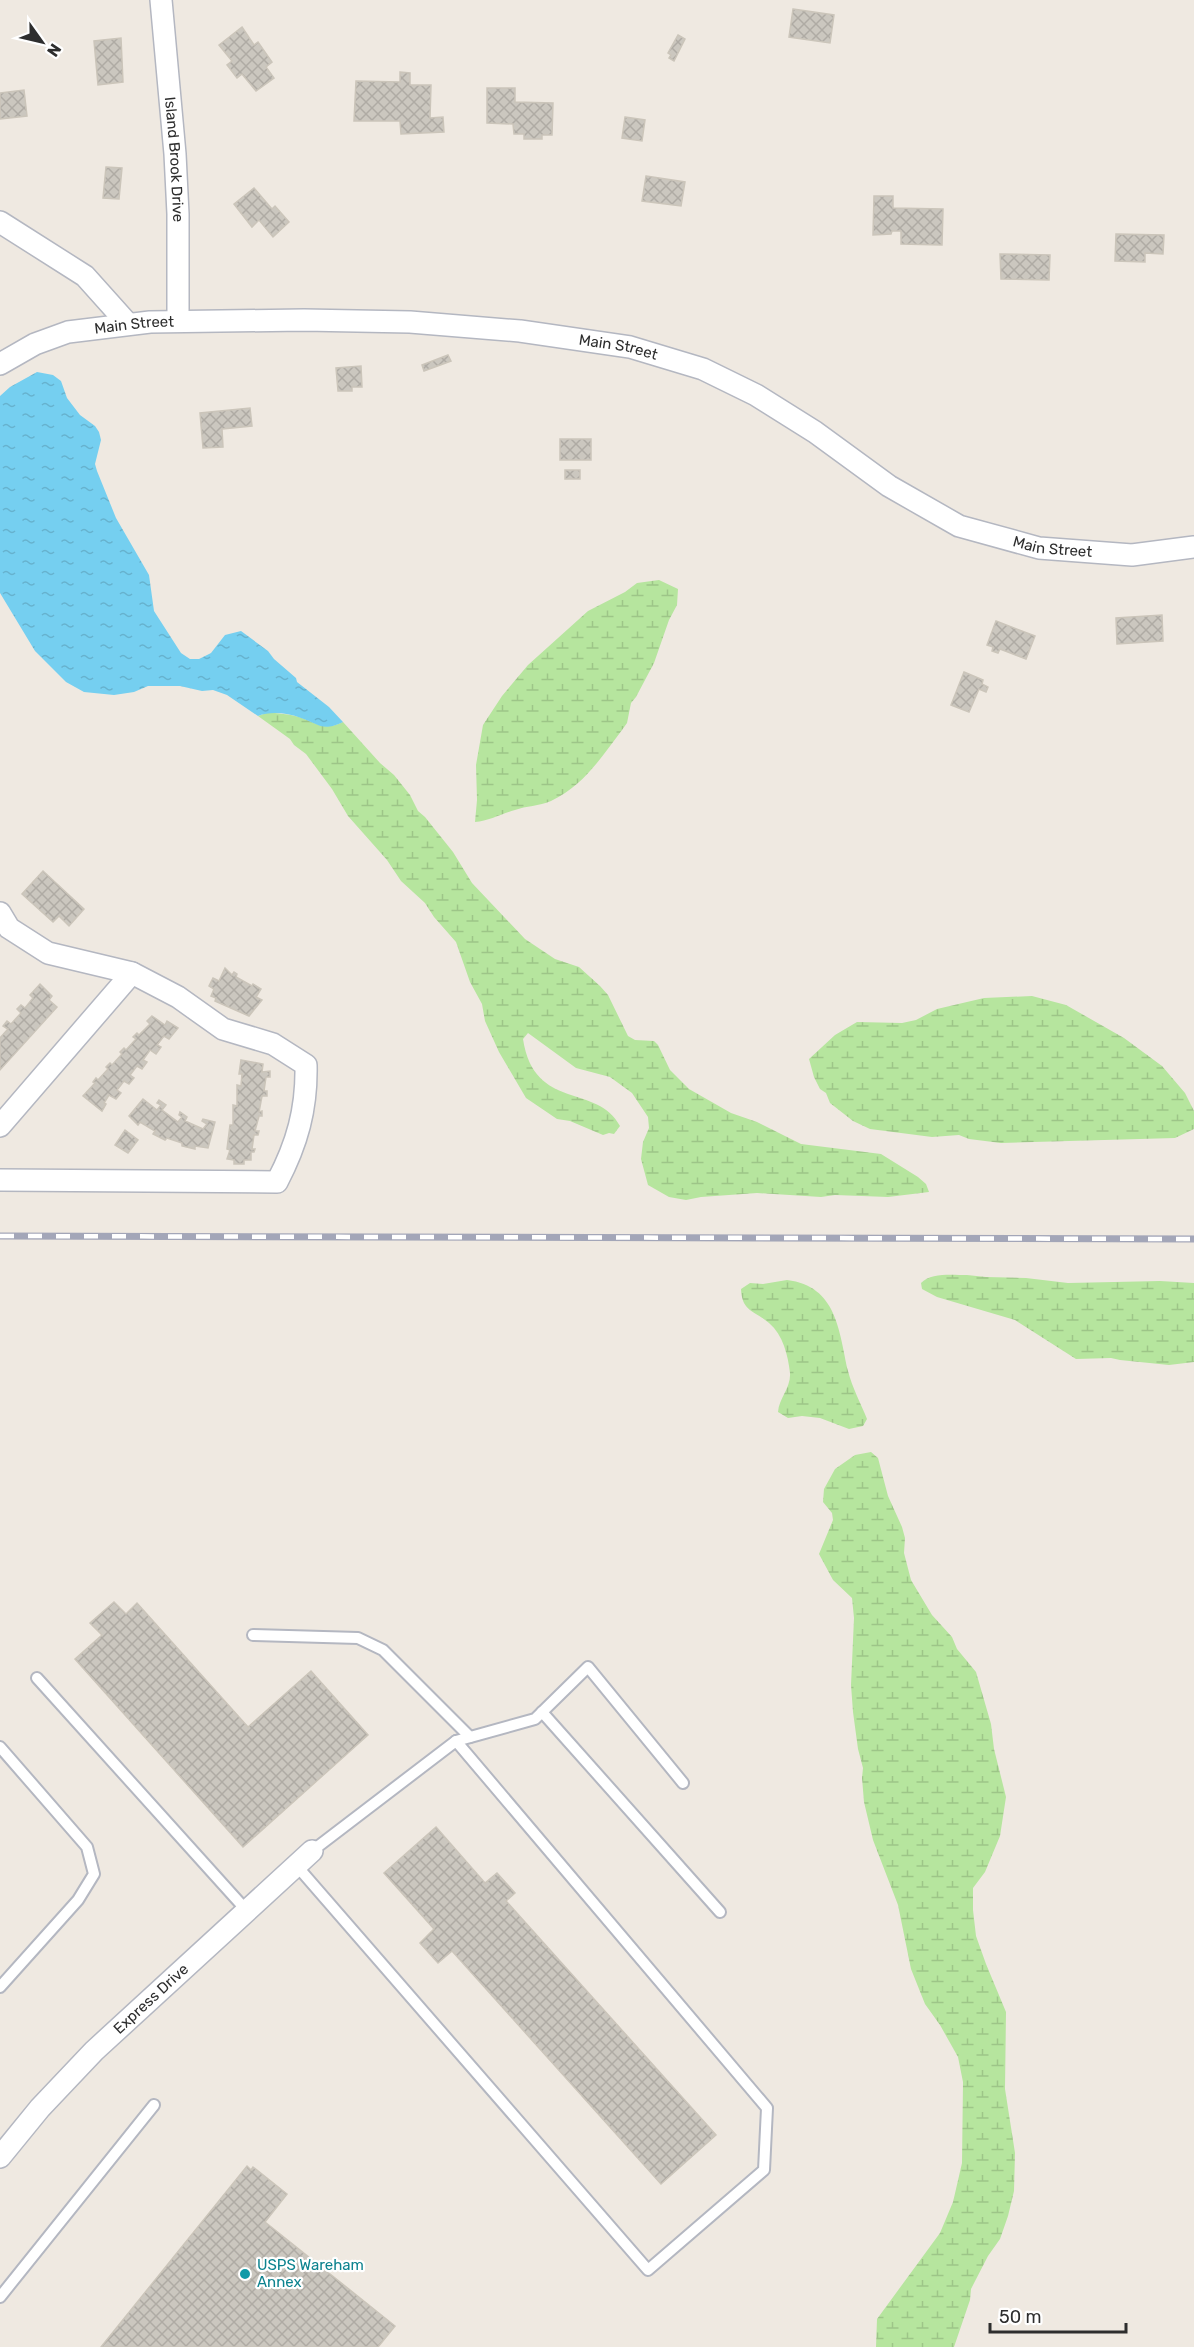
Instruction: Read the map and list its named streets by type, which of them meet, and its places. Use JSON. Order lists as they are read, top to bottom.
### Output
{
  "streets": {
    "street": ["Island Brook Drive", "Main Street", "Express Drive"]
  },
  "crossings": [
    ["Island Brook Drive", "Main Street"]
  ],
  "places": ["USPS Wareham Annex"],
  "scale_bar": "50 m",
  "north": "bottom right"
}
